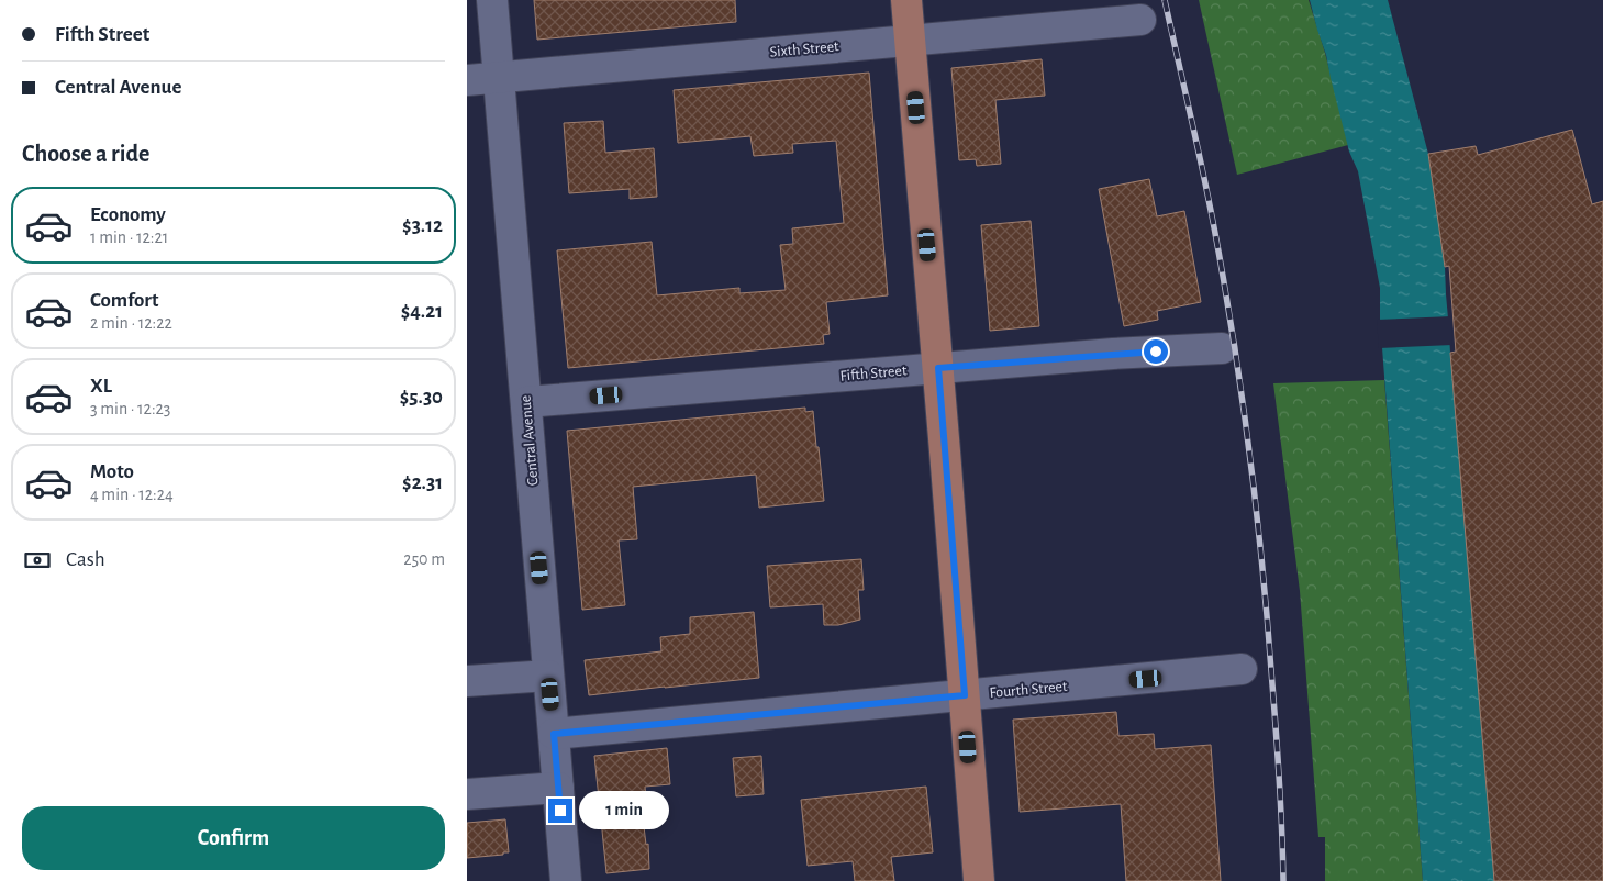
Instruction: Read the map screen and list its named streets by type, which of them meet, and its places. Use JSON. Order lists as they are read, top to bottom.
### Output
{
  "streets": {
    "street": [
      "Sixth Street",
      "Fifth Street",
      "Central Avenue",
      "Fourth Street"
    ]
  },
  "crossings": [
    ["Sixth Street", "Central Avenue"],
    ["Fifth Street", "Central Avenue"],
    ["Central Avenue", "Fourth Street"]
  ],
  "page": {
    "banner": ["Fifth Street", "Central Avenue"],
    "heading": "Choose a ride",
    "list": [
      {
        "name": "Economy",
        "note": "1 min · 12:21",
        "value": "$3.12"
      },
      {
        "name": "Comfort",
        "note": "2 min · 12:22",
        "value": "$4.21"
      },
      {
        "name": "XL",
        "note": "3 min · 12:23",
        "value": "$5.30"
      },
      {
        "name": "Moto",
        "note": "4 min · 12:24",
        "value": "$2.31"
      }
    ],
    "pay": ["Cash", "250 m"],
    "bubble": "1 min",
    "buttons": "Confirm"
  }
}
